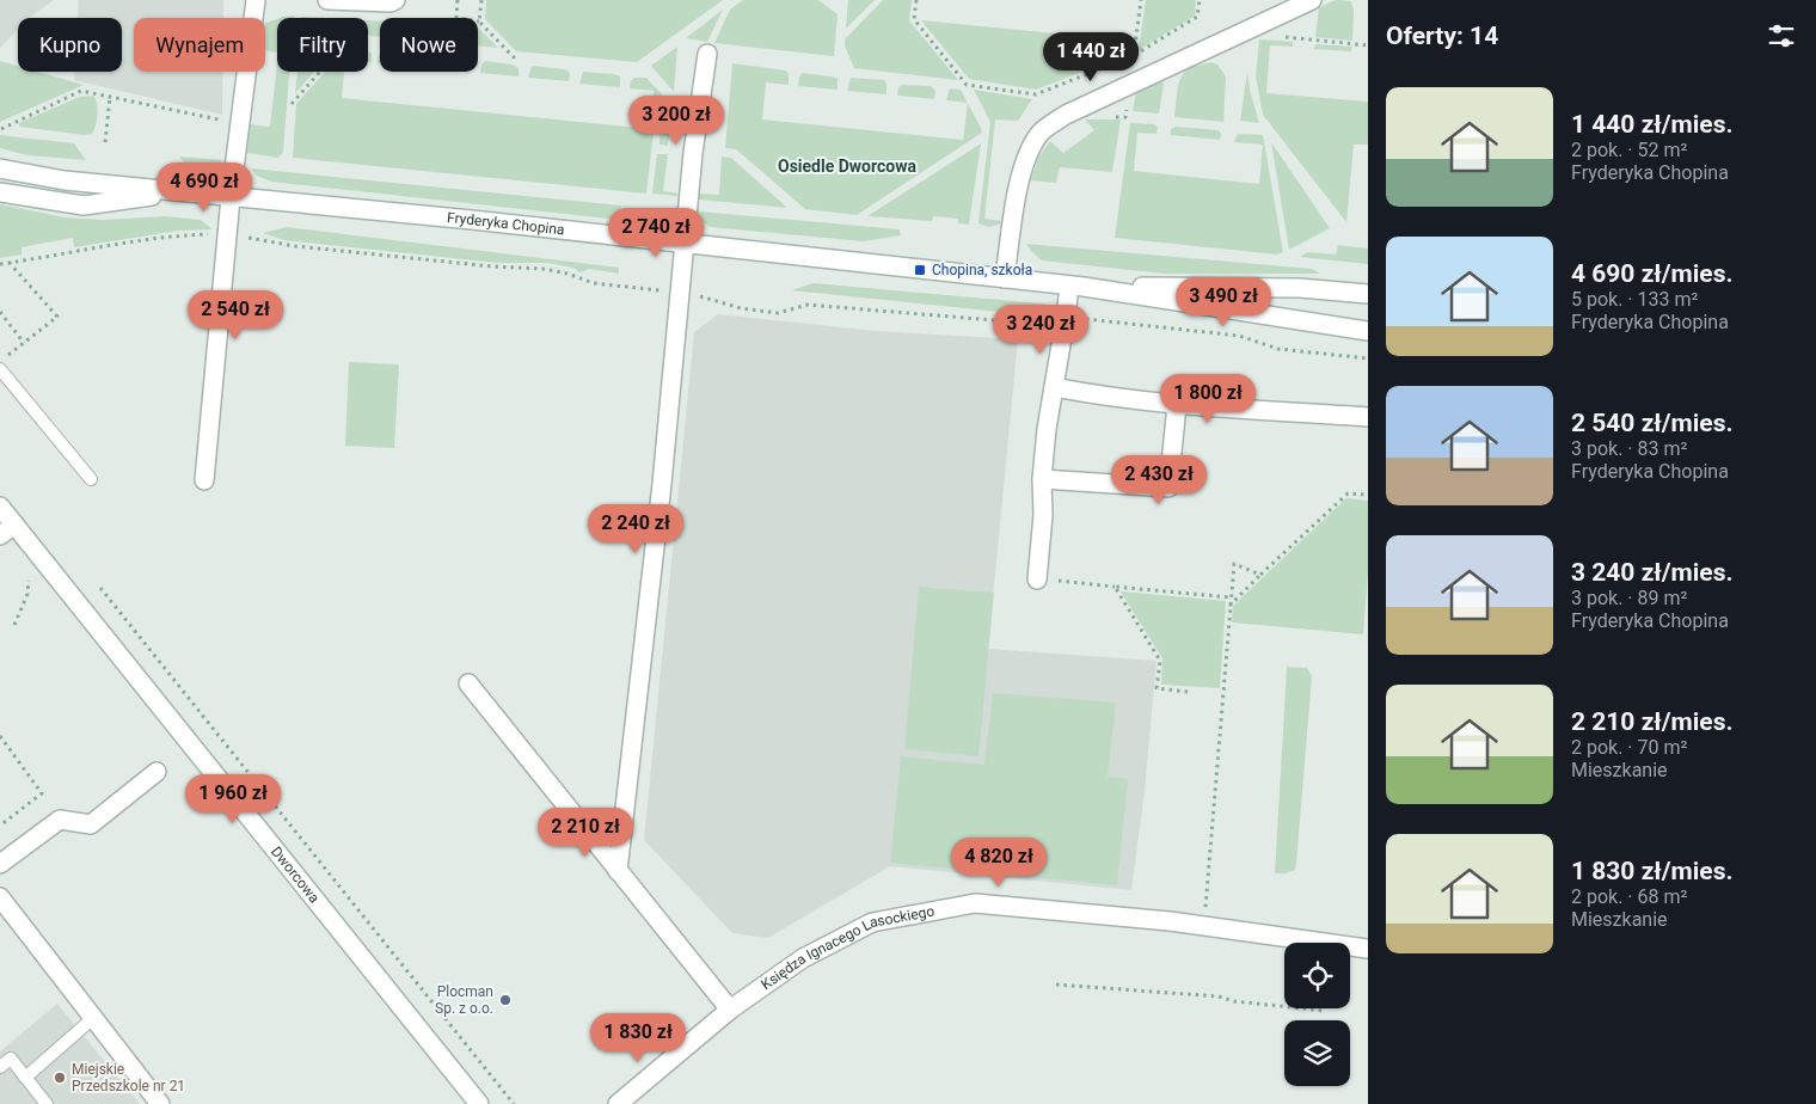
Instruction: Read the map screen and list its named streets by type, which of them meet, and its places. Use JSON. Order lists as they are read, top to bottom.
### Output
{
  "streets": {
    "street": ["Fryderyka Chopina", "Dworcowa", "Księdza Ignacego Lasockiego"]
  },
  "districts": ["Osiedle Dworcowa"],
  "places": {
    "transit": ["Chopina, szkoła"],
    "other": ["Plocman Sp. z o.o.", "Miejskie Przedszkole nr 21"]
  },
  "page": {
    "heading": "Oferty: 14",
    "chip": [
      "Kupno",
      "Wynajem",
      "Filtry",
      "Nowe"
    ],
    "price": [
      "1 440 zł",
      "3 200 zł",
      "4 690 zł",
      "2 740 zł",
      "3 490 zł",
      "2 540 zł",
      "3 240 zł",
      "1 800 zł",
      "2 430 zł",
      "2 240 zł",
      "1 960 zł",
      "2 210 zł",
      "4 820 zł",
      "1 830 zł"
    ],
    "list": [
      {
        "name": "1 440 zł/mies.",
        "note": "2 pok. · 52 m² · Fryderyka Chopina"
      },
      {
        "name": "4 690 zł/mies.",
        "note": "5 pok. · 133 m² · Fryderyka Chopina"
      },
      {
        "name": "2 540 zł/mies.",
        "note": "3 pok. · 83 m² · Fryderyka Chopina"
      },
      {
        "name": "3 240 zł/mies.",
        "note": "3 pok. · 89 m² · Fryderyka Chopina"
      },
      {
        "name": "2 210 zł/mies.",
        "note": "2 pok. · 70 m² · Mieszkanie"
      },
      {
        "name": "1 830 zł/mies.",
        "note": "2 pok. · 68 m² · Mieszkanie"
      }
    ]
  }
}
